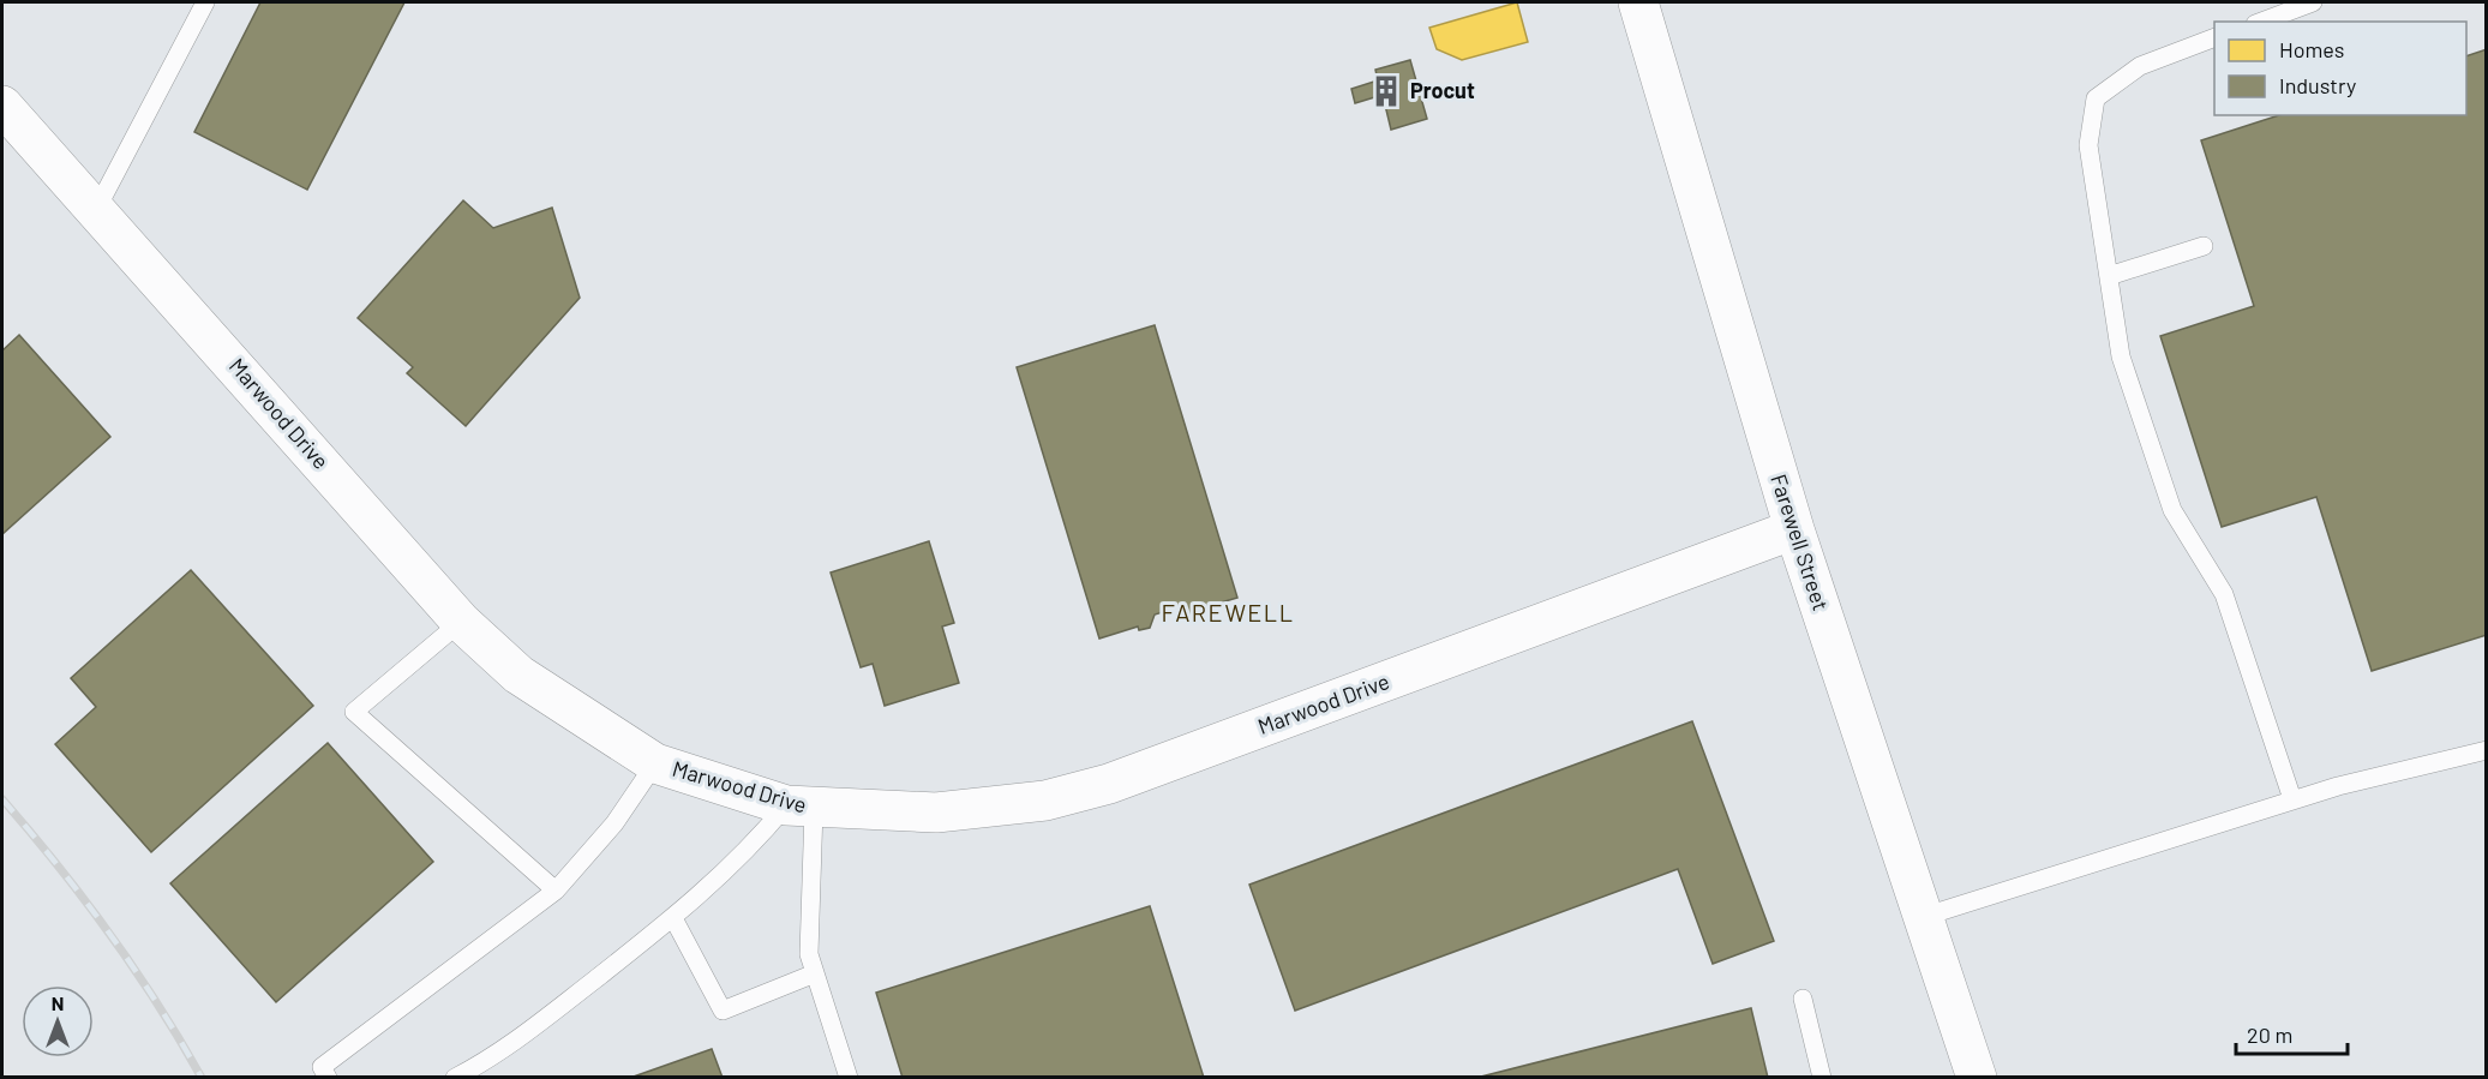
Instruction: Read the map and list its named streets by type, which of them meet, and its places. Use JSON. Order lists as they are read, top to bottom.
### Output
{
  "streets": {
    "street": ["Marwood Drive", "Farewell Street"]
  },
  "crossings": [
    ["Marwood Drive", "Farewell Street"]
  ],
  "districts": ["FAREWELL"],
  "places": {
    "building": ["Procut"]
  },
  "legend": ["Homes", "Industry"],
  "scale_bar": "20 m",
  "north": "top"
}
